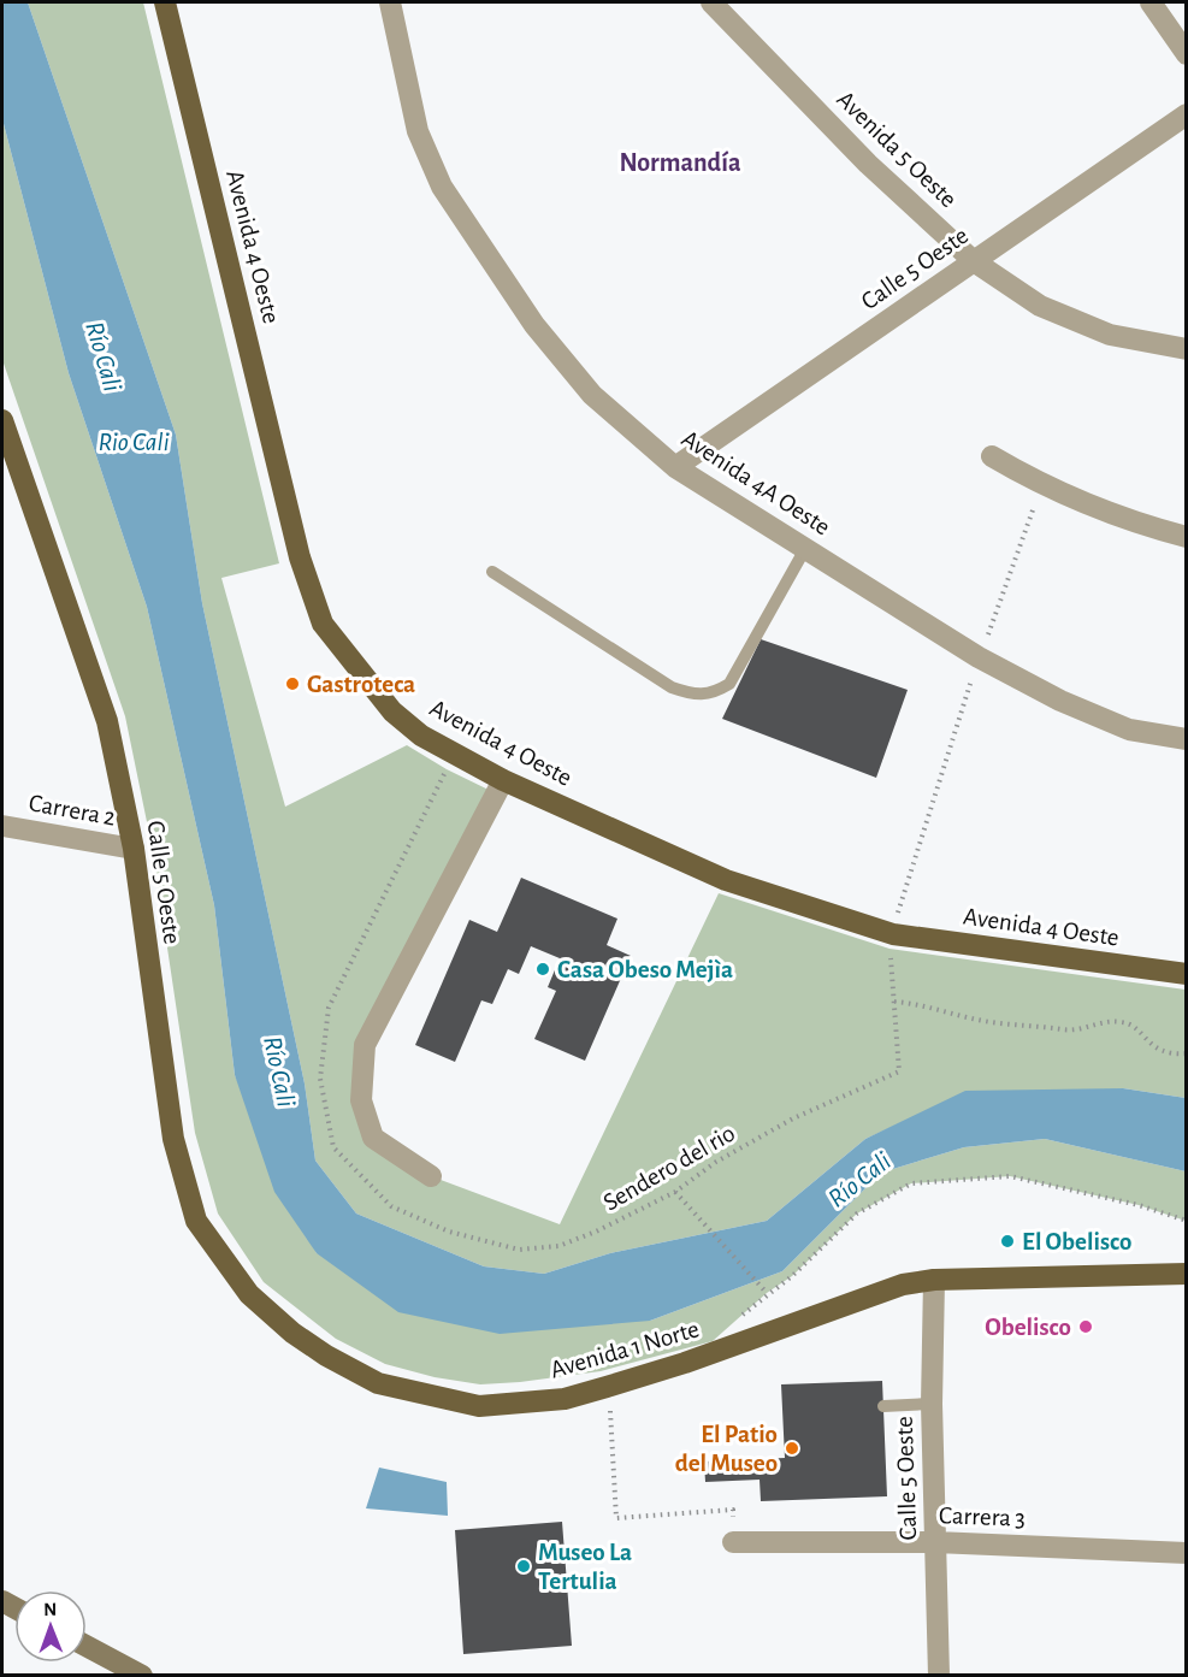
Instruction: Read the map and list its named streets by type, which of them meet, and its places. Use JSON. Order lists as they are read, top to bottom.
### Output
{
  "streets": {
    "main road": ["Avenida 4 Oeste", "Calle 5 Oeste", "Avenida 1 Norte"],
    "street": [
      "Avenida 5 Oeste",
      "Avenida 4A Oeste",
      "Carrera 2",
      "Carrera 3"
    ],
    "path": ["Sendero del rio"]
  },
  "crossings": [
    ["Avenida 5 Oeste", "Calle 5 Oeste"],
    ["Calle 5 Oeste", "Avenida 4A Oeste"],
    ["Calle 5 Oeste", "Carrera 2"],
    ["Calle 5 Oeste", "Avenida 1 Norte"],
    ["Calle 5 Oeste", "Carrera 3"]
  ],
  "districts": ["Normandía"],
  "water": ["Río Cali", "Rio Cali"],
  "places": [
    "Gastroteca",
    "Casa Obeso Mejìa",
    "El Obelisco",
    "Obelisco",
    "El Patio del Museo",
    "Museo La Tertulia"
  ],
  "north": "top"
}
